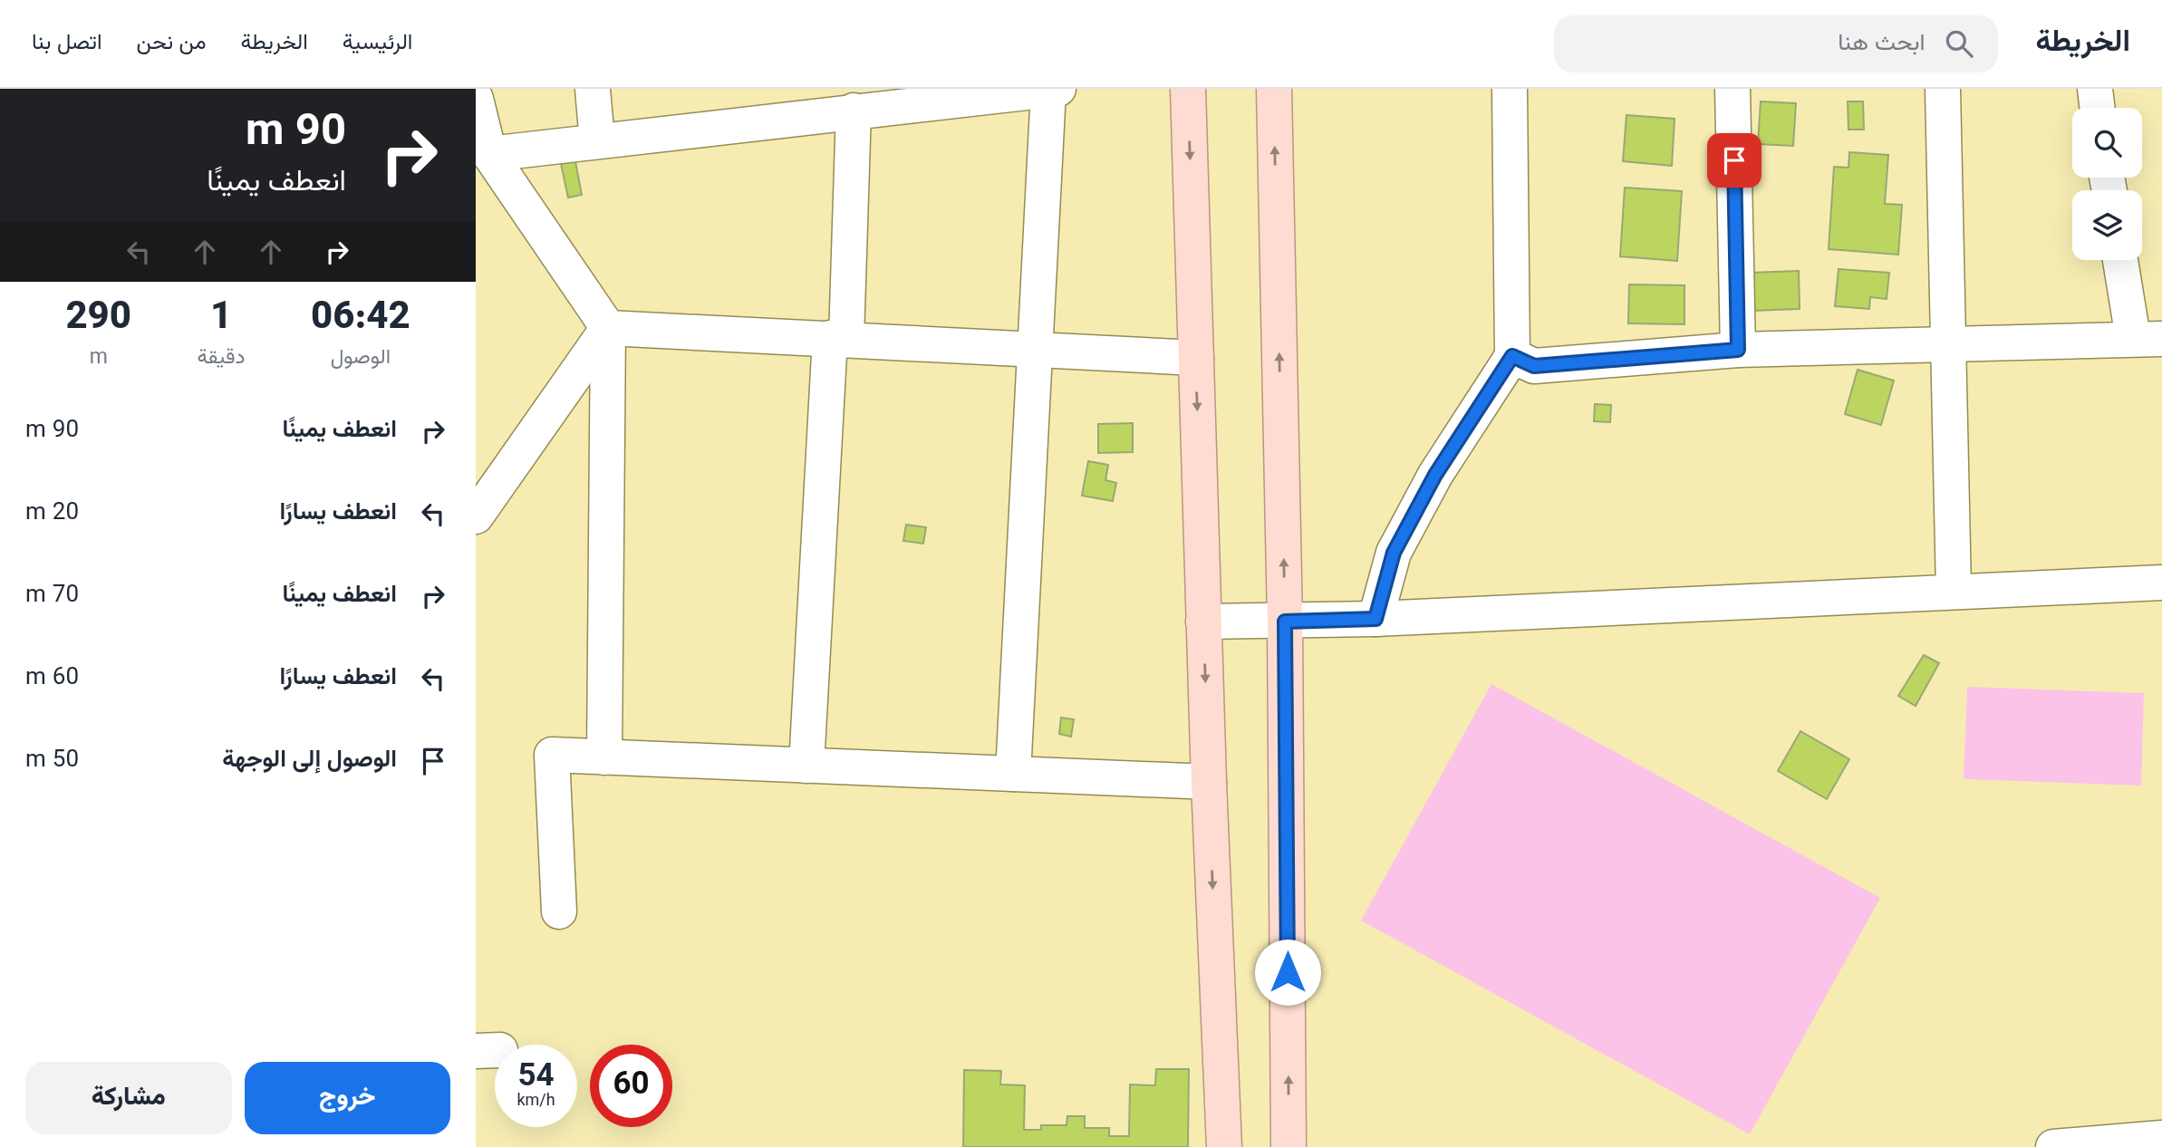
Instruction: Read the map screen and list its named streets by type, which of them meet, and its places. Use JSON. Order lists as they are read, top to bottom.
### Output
{
  "page": {
    "header": "الخريطة",
    "search": "ابحث هنا",
    "nav": [
      "الرئيسية",
      "الخريطة",
      "من نحن",
      "اتصل بنا"
    ],
    "turn": ["90 m", "انعطف يمينًا"],
    "eta": [
      "06:42",
      "الوصول",
      "1",
      "دقيقة",
      "290",
      "m"
    ],
    "list": [
      {
        "name": "انعطف يمينًا",
        "value": "90 m"
      },
      {
        "name": "انعطف يسارًا",
        "value": "20 m"
      },
      {
        "name": "انعطف يمينًا",
        "value": "70 m"
      },
      {
        "name": "انعطف يسارًا",
        "value": "60 m"
      },
      {
        "name": "الوصول إلى الوجهة",
        "value": "50 m"
      }
    ],
    "speed": "54 km/h",
    "limit": "60",
    "buttons": ["خروج", "مشاركة"]
  }
}
